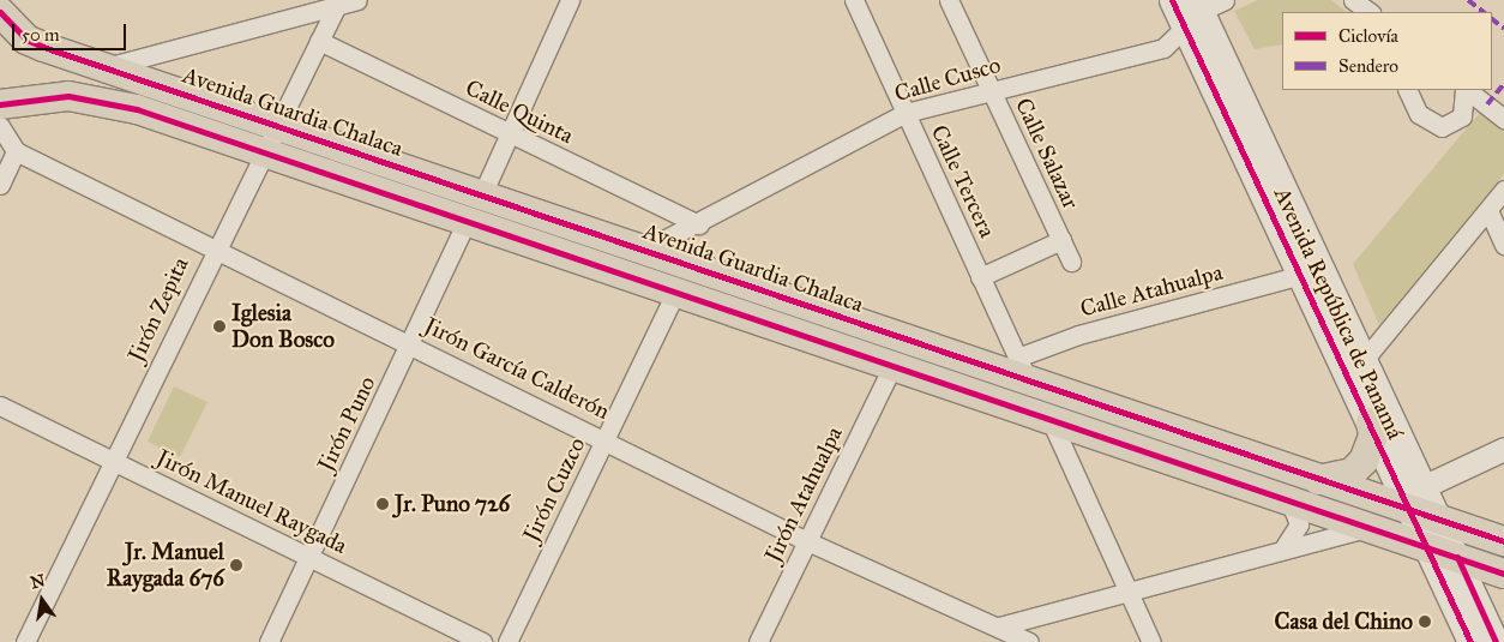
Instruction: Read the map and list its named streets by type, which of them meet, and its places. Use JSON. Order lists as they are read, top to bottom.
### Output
{
  "streets": {
    "main road": ["Avenida Guardia Chalaca", "Avenida República de Panamá"],
    "street": [
      "Calle Cusco",
      "Calle Quinta",
      "Calle Salazar",
      "Calle Tercera",
      "Calle Atahualpa",
      "Jirón Zepita",
      "Jirón García Calderón",
      "Jirón Puno",
      "Jirón Cuzco",
      "Jirón Atahualpa",
      "Jirón Manuel Raygada"
    ]
  },
  "crossings": [
    ["Calle Cusco", "Avenida Guardia Chalaca"],
    ["Calle Cusco", "Calle Quinta"],
    ["Calle Cusco", "Calle Salazar"],
    ["Calle Cusco", "Calle Tercera"],
    ["Calle Cusco", "Avenida República de Panamá"],
    ["Avenida Guardia Chalaca", "Calle Tercera"],
    ["Avenida Guardia Chalaca", "Jirón Zepita"],
    ["Avenida Guardia Chalaca", "Avenida República de Panamá"],
    ["Avenida Guardia Chalaca", "Jirón Puno"],
    ["Avenida Guardia Chalaca", "Jirón Cuzco"],
    ["Avenida Guardia Chalaca", "Jirón Atahualpa"],
    ["Calle Quinta", "Jirón Zepita"],
    ["Calle Tercera", "Calle Atahualpa"],
    ["Calle Atahualpa", "Avenida República de Panamá"],
    ["Jirón Zepita", "Jirón García Calderón"],
    ["Jirón Zepita", "Jirón Manuel Raygada"],
    ["Jirón García Calderón", "Jirón Puno"],
    ["Jirón García Calderón", "Jirón Cuzco"],
    ["Jirón García Calderón", "Jirón Atahualpa"],
    ["Jirón Puno", "Jirón Manuel Raygada"]
  ],
  "places": [
    "Iglesia Don Bosco",
    "Jr. Puno 726",
    "Jr. Manuel Raygada 676",
    "Casa del Chino"
  ],
  "legend": ["Ciclovía", "Sendero"],
  "scale_bar": "50 m",
  "north": "top"
}
